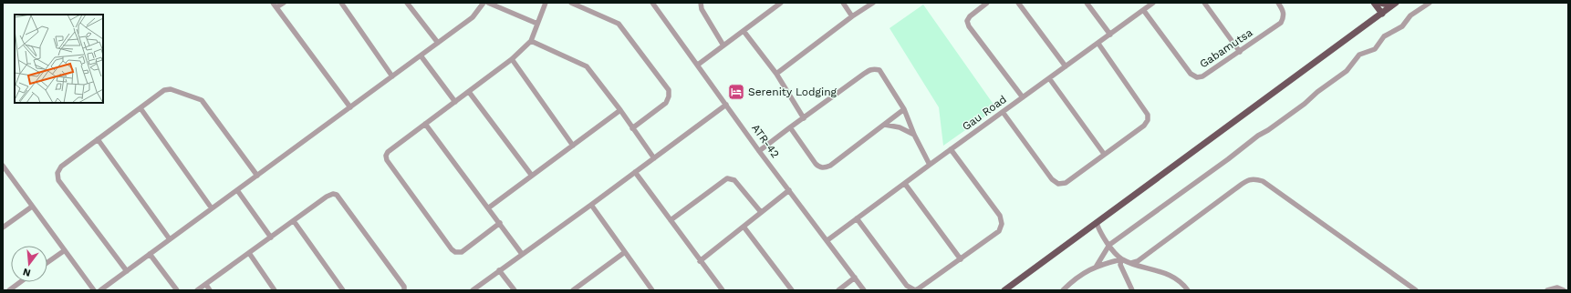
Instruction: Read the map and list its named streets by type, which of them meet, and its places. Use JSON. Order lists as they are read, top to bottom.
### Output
{
  "streets": {
    "street": ["Gabamutsa", "Gau Road", "ATR-42"]
  },
  "crossings": [
    ["Gabamutsa", "Gau Road"],
    ["Gau Road", "ATR-42"]
  ],
  "places": {
    "hotel": ["Serenity Lodging"]
  },
  "north": "bottom"
}
